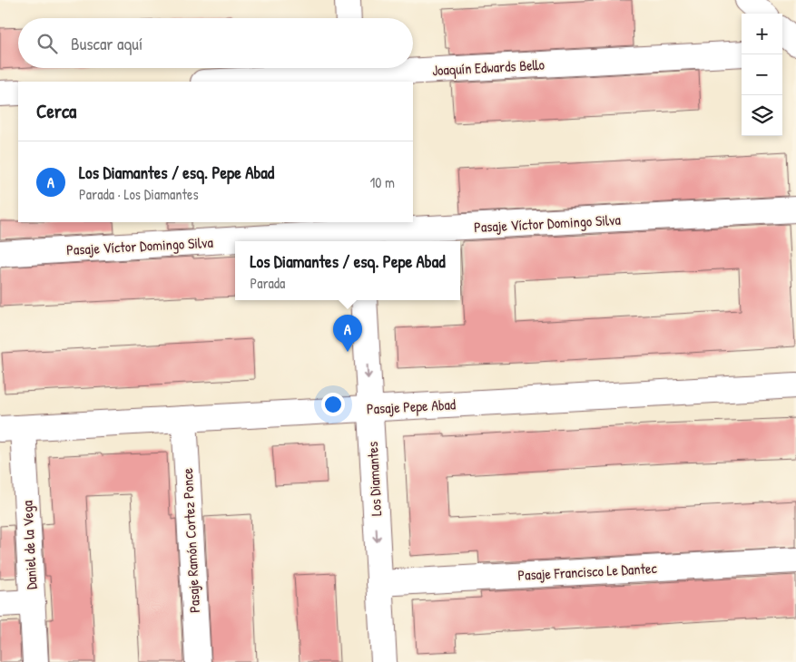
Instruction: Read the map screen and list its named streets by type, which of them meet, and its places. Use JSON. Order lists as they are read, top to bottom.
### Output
{
  "streets": {
    "street": [
      "Joaquín Edwards Bello",
      "Pasaje Víctor Domingo Silva",
      "Pasaje Pepe Abad",
      "Los Diamantes",
      "Pasaje Ramón Cortez Ponce",
      "Daniel de la Vega",
      "Pasaje Francisco Le Dantec"
    ]
  },
  "crossings": [
    ["Pasaje Pepe Abad", "Los Diamantes"],
    ["Pasaje Pepe Abad", "Pasaje Ramón Cortez Ponce"],
    ["Pasaje Pepe Abad", "Daniel de la Vega"],
    ["Los Diamantes", "Pasaje Francisco Le Dantec"]
  ],
  "one_way": ["Los Diamantes"],
  "page": {
    "map_buttons": ["+", "−"],
    "search": "Buscar aquí",
    "heading": "Cerca",
    "list": [
      {
        "mark": "A",
        "name": "Los Diamantes / esq. Pepe Abad",
        "note": "Parada · Los Diamantes",
        "value": "10 m"
      }
    ],
    "popup": ["Los Diamantes / esq. Pepe Abad", "Parada"],
    "pins": "A"
  }
}
